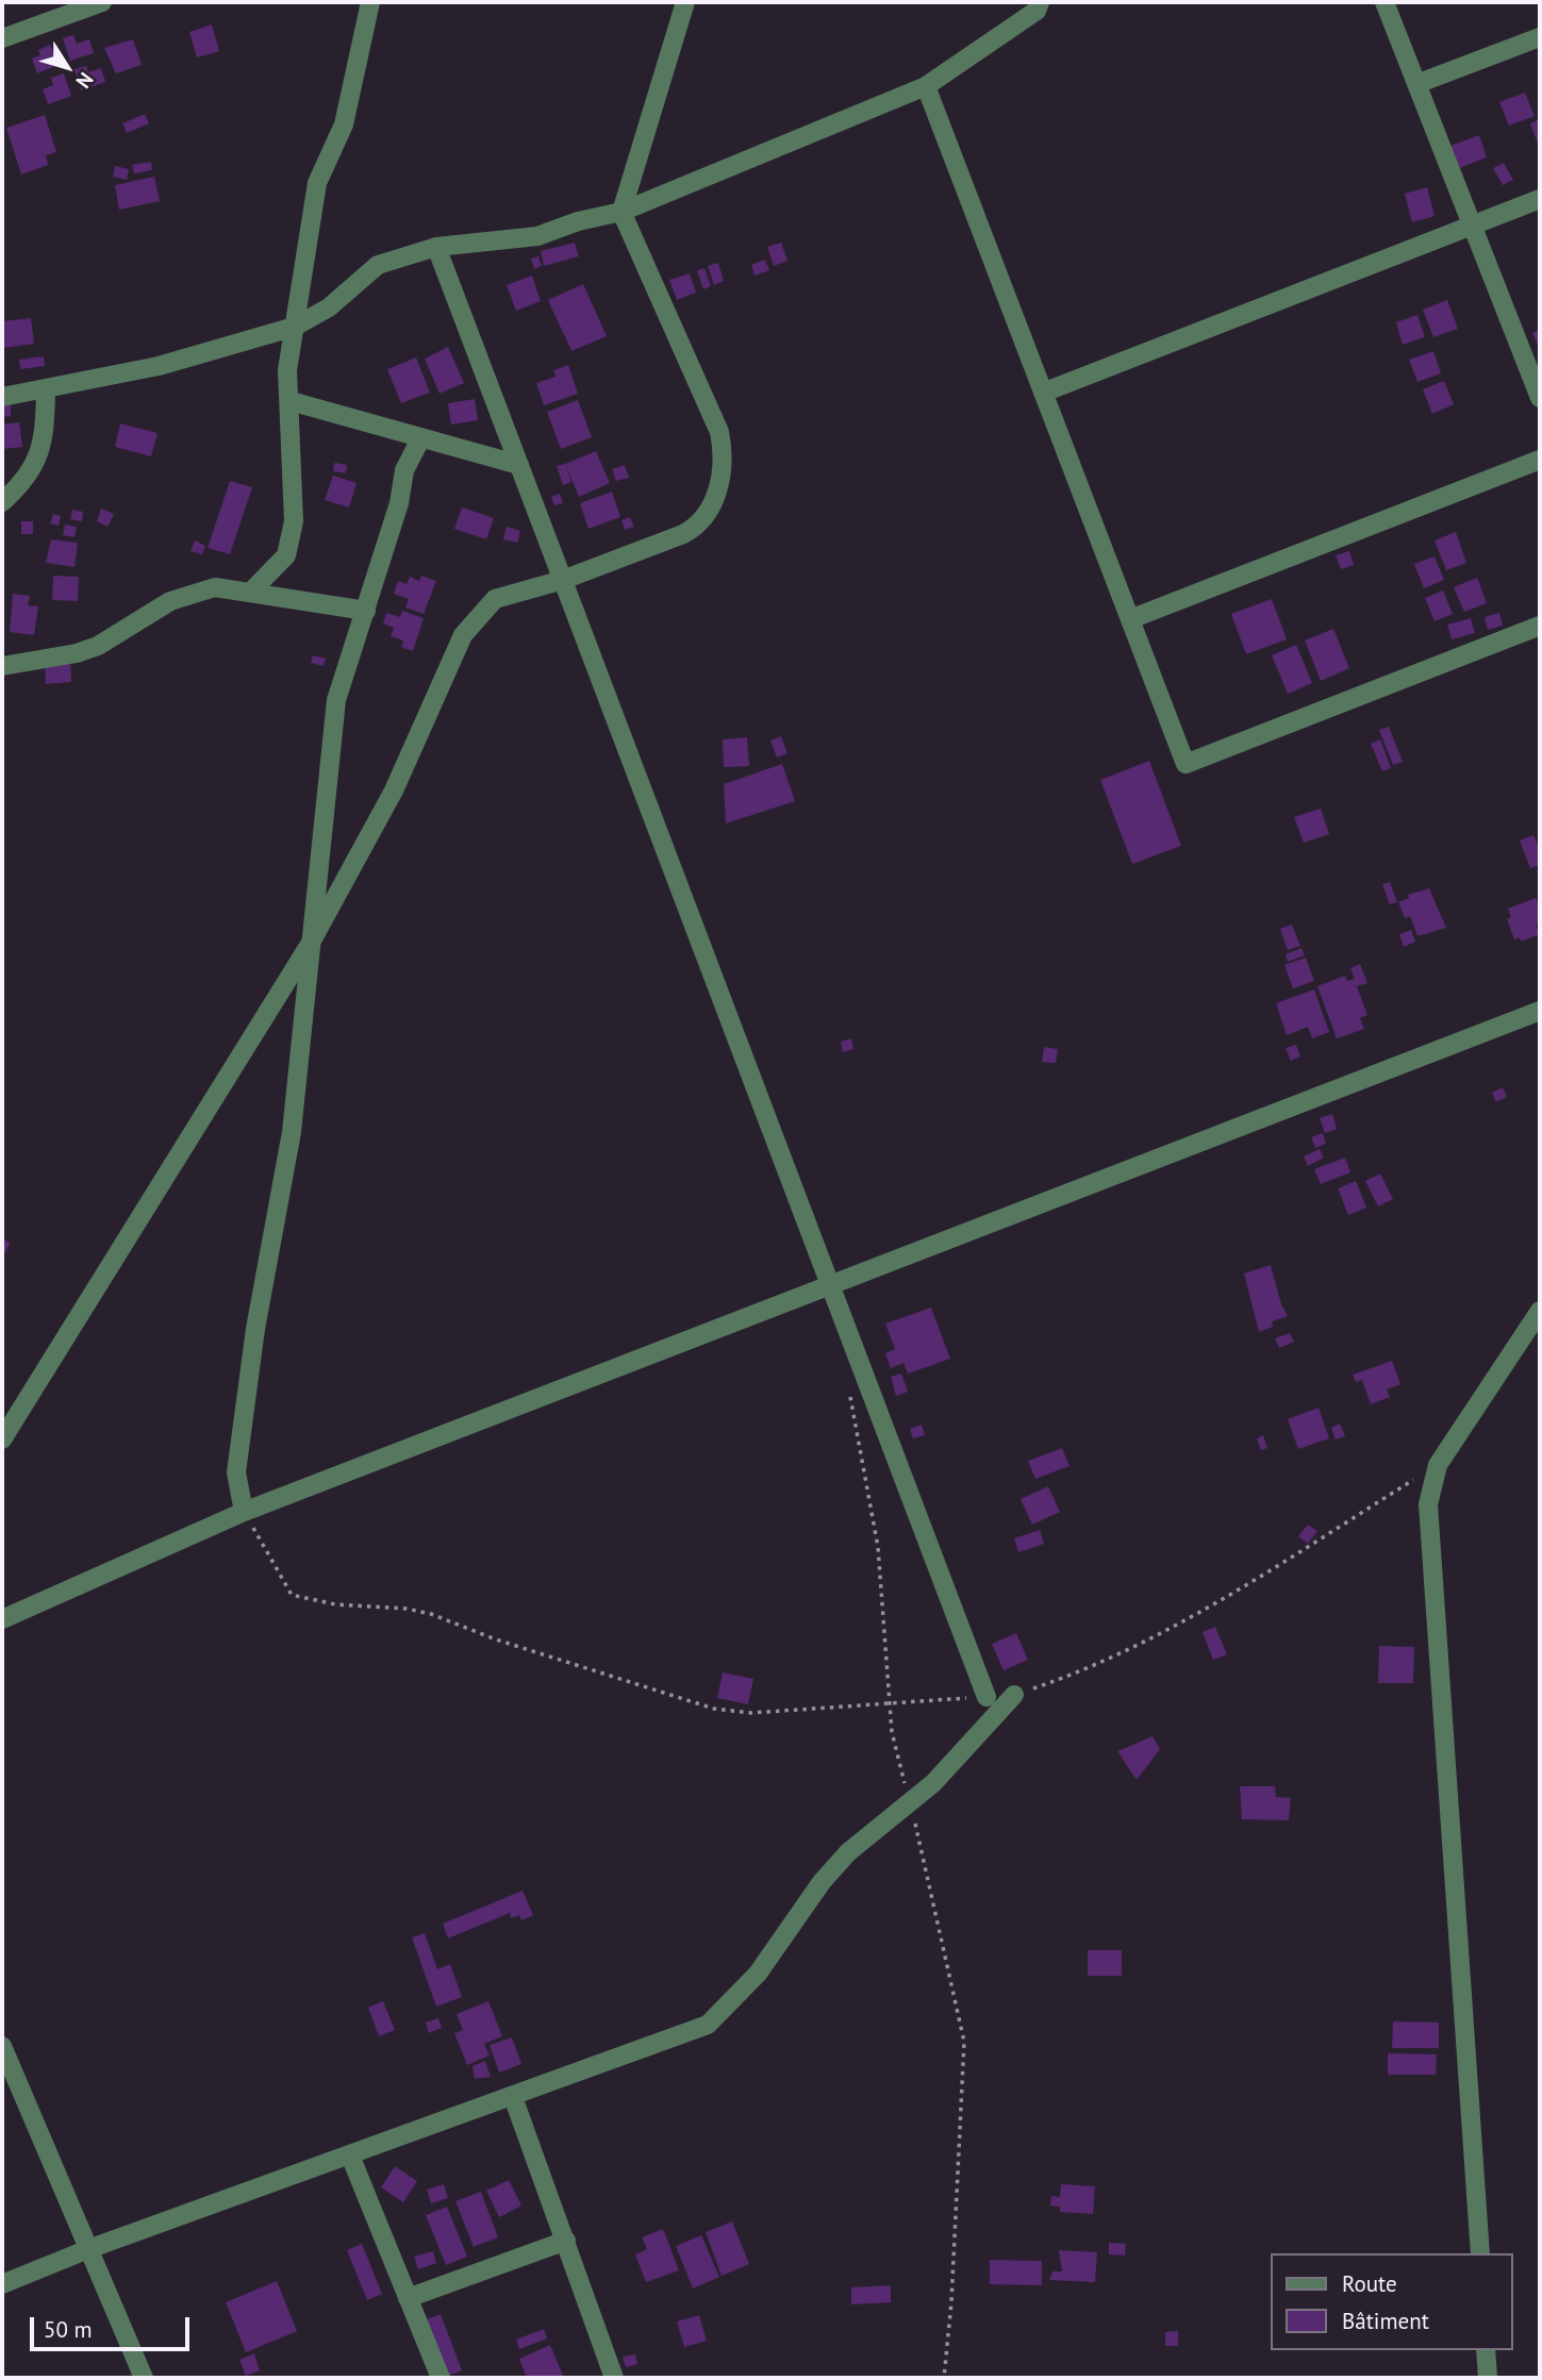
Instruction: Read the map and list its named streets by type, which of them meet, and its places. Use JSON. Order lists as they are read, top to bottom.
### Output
{
  "legend": ["Route", "Bâtiment"],
  "scale_bar": "50 m",
  "north": "bottom right"
}
